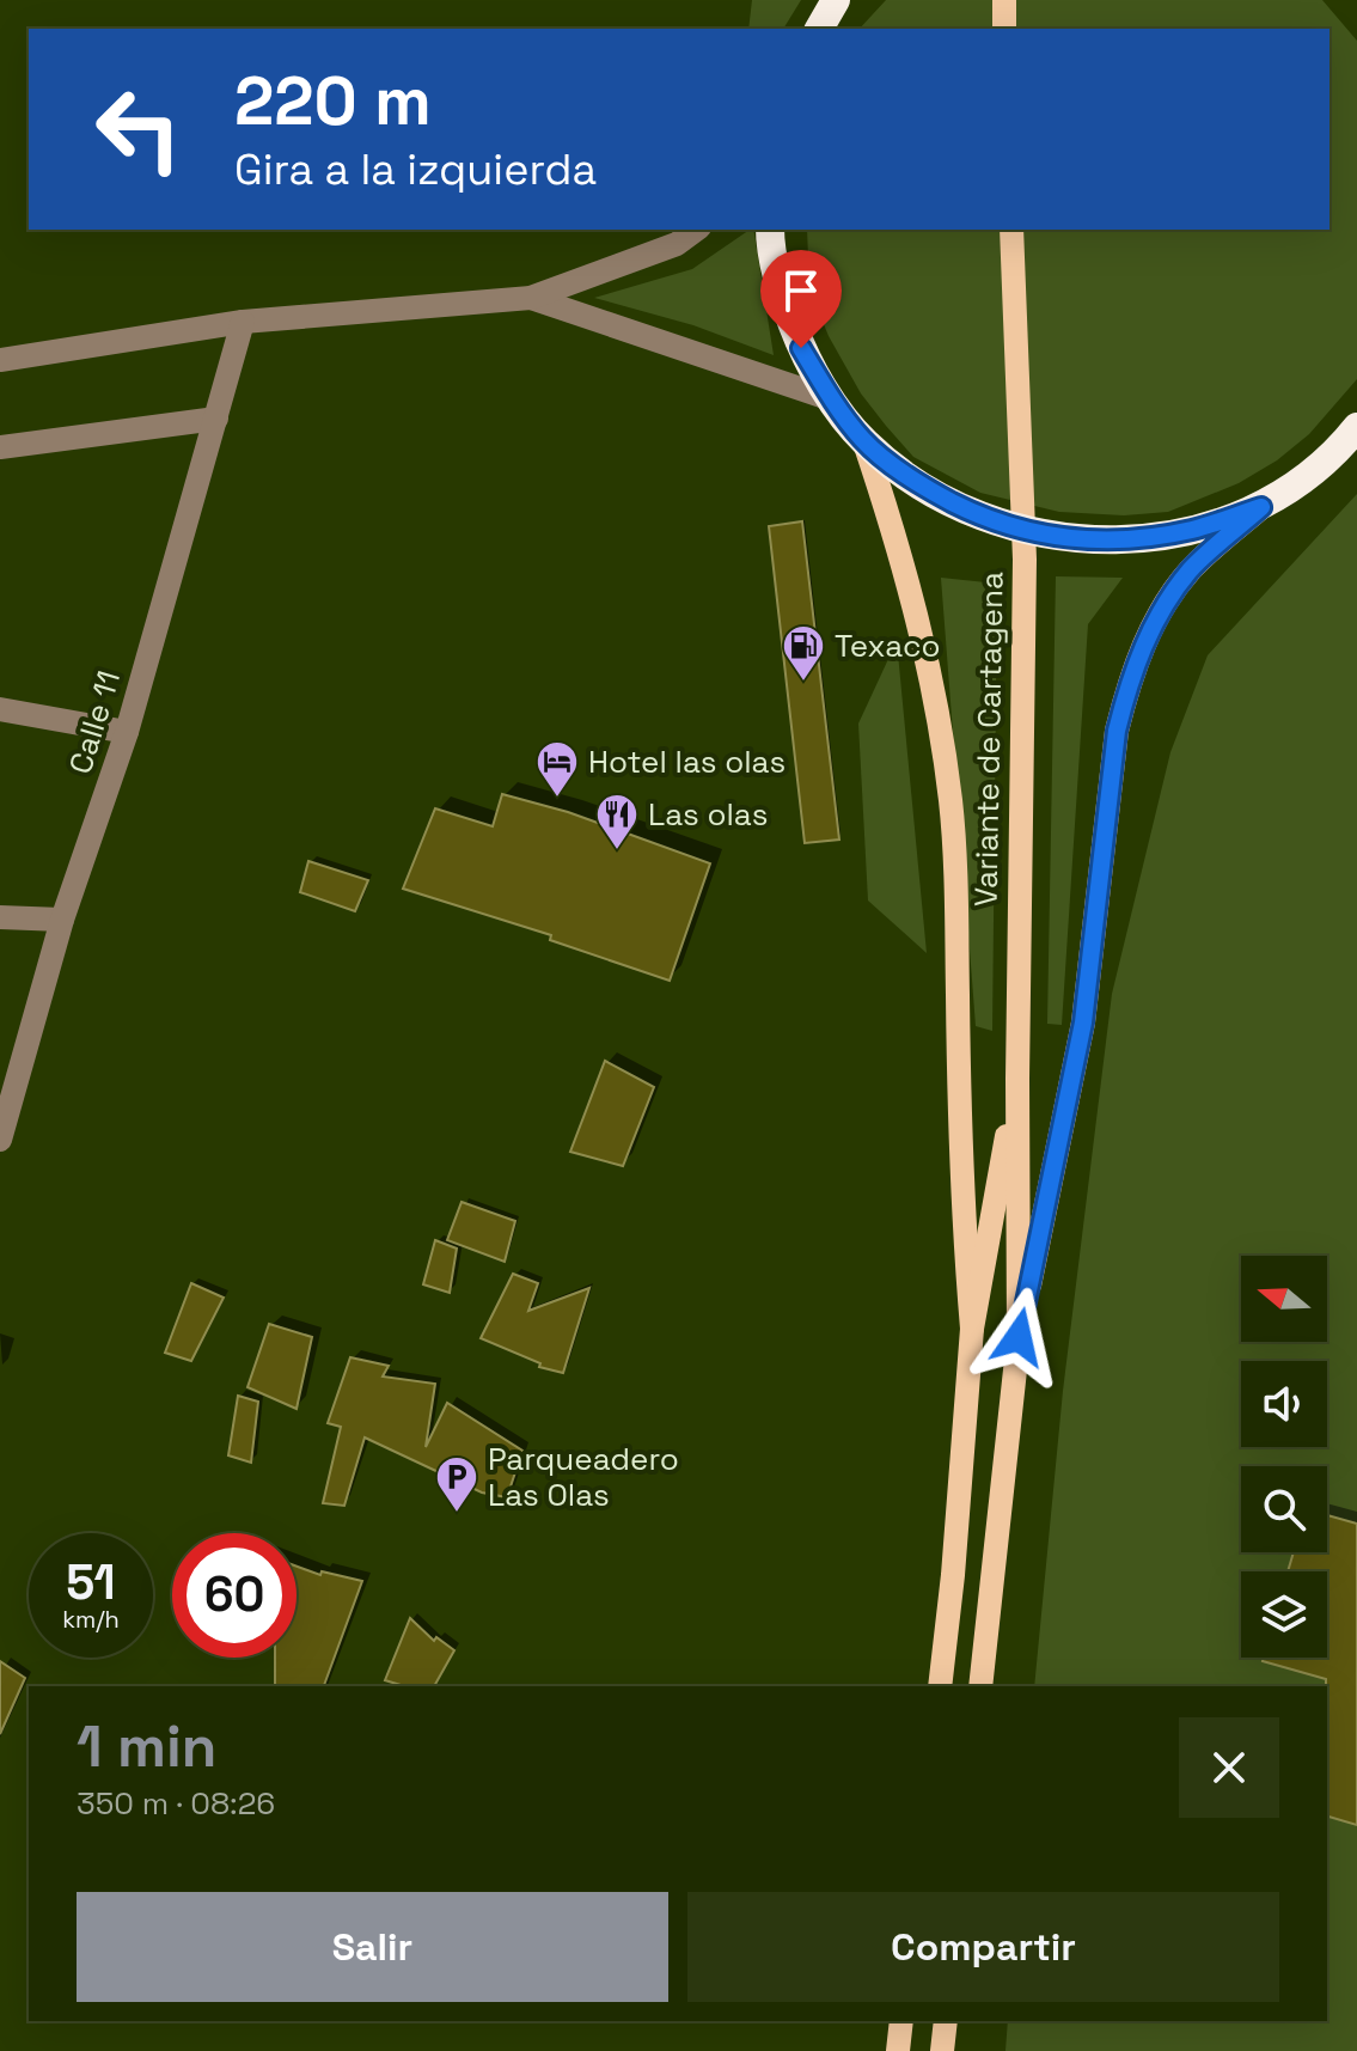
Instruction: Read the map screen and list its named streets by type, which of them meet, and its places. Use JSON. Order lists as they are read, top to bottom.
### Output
{
  "streets": {
    "main road": ["Variante de Cartagena"],
    "street": ["Calle 11"]
  },
  "places": {
    "fuel station": ["Texaco"],
    "hotel": ["Hotel las olas"],
    "restaurant": ["Las olas"],
    "parking": ["Parqueadero Las Olas"]
  },
  "north": "left",
  "page": {
    "turn": ["220 m", "Gira a la izquierda"],
    "speed": "51 km/h",
    "limit": "60",
    "heading": ["1 min", "350 m · 08:26"],
    "buttons": ["Salir", "Compartir"]
  }
}
